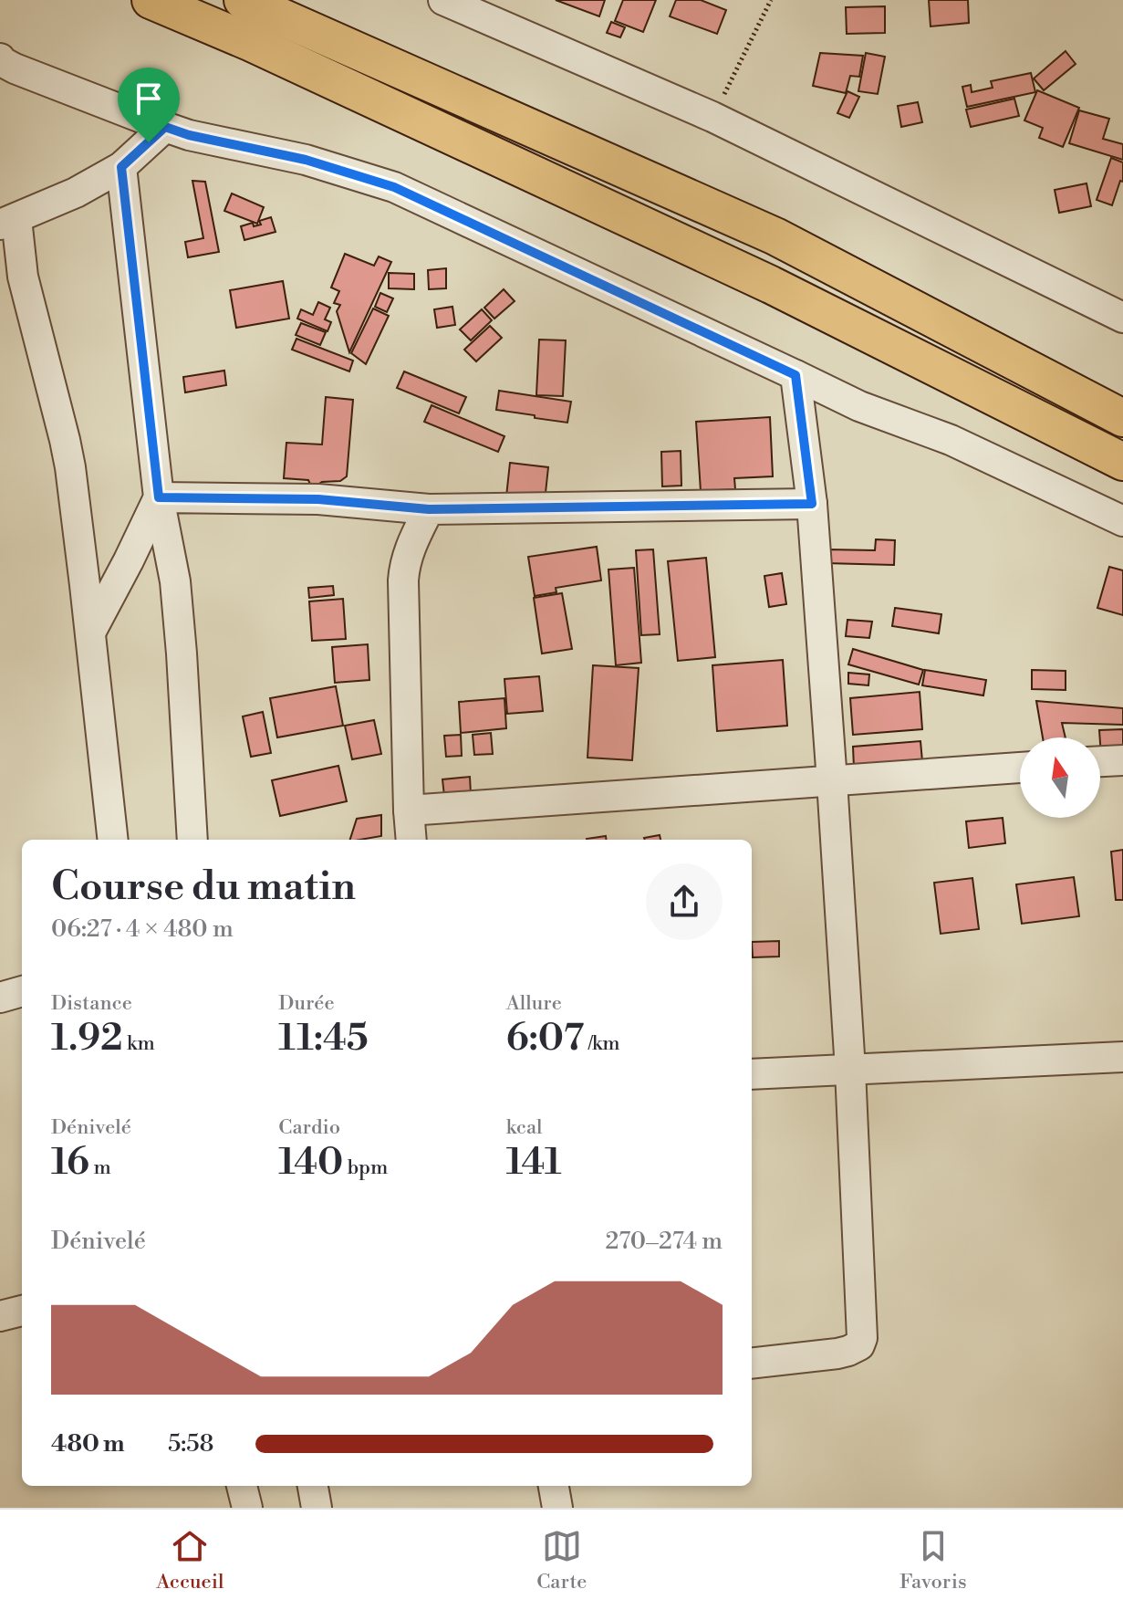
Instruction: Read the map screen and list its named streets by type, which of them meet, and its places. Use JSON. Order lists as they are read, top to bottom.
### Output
{
  "north": "top",
  "page": {
    "heading": ["Course du matin", "06:27 · 4 × 480 m"],
    "stats": [
      ["Distance", "1.92 km"],
      ["Durée", "11:45"],
      ["Allure", "6:07 /km"],
      ["Dénivelé", "16 m"],
      ["Cardio", "140 bpm"],
      ["kcal", "141"]
    ],
    "chart": ["Dénivelé", "270–274 m"],
    "list": [
      {
        "name": "480 m",
        "note": "5:58"
      }
    ],
    "tabs": ["Accueil", "Carte", "Favoris"]
  }
}
